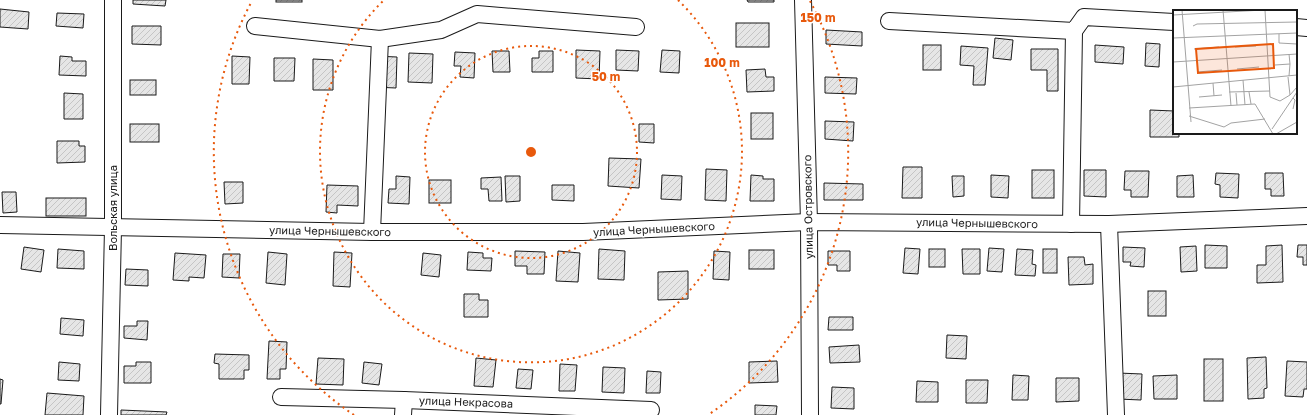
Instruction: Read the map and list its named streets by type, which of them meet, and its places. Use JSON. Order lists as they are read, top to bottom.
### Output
{
  "streets": {
    "street": [
      "улица Островского",
      "Вольская улица",
      "улица Чернышевского",
      "улица Некрасова"
    ]
  },
  "crossings": [
    ["улица Островского", "улица Чернышевского"],
    ["Вольская улица", "улица Чернышевского"]
  ],
  "rings": ["150 m", "100 m", "50 m"]
}
